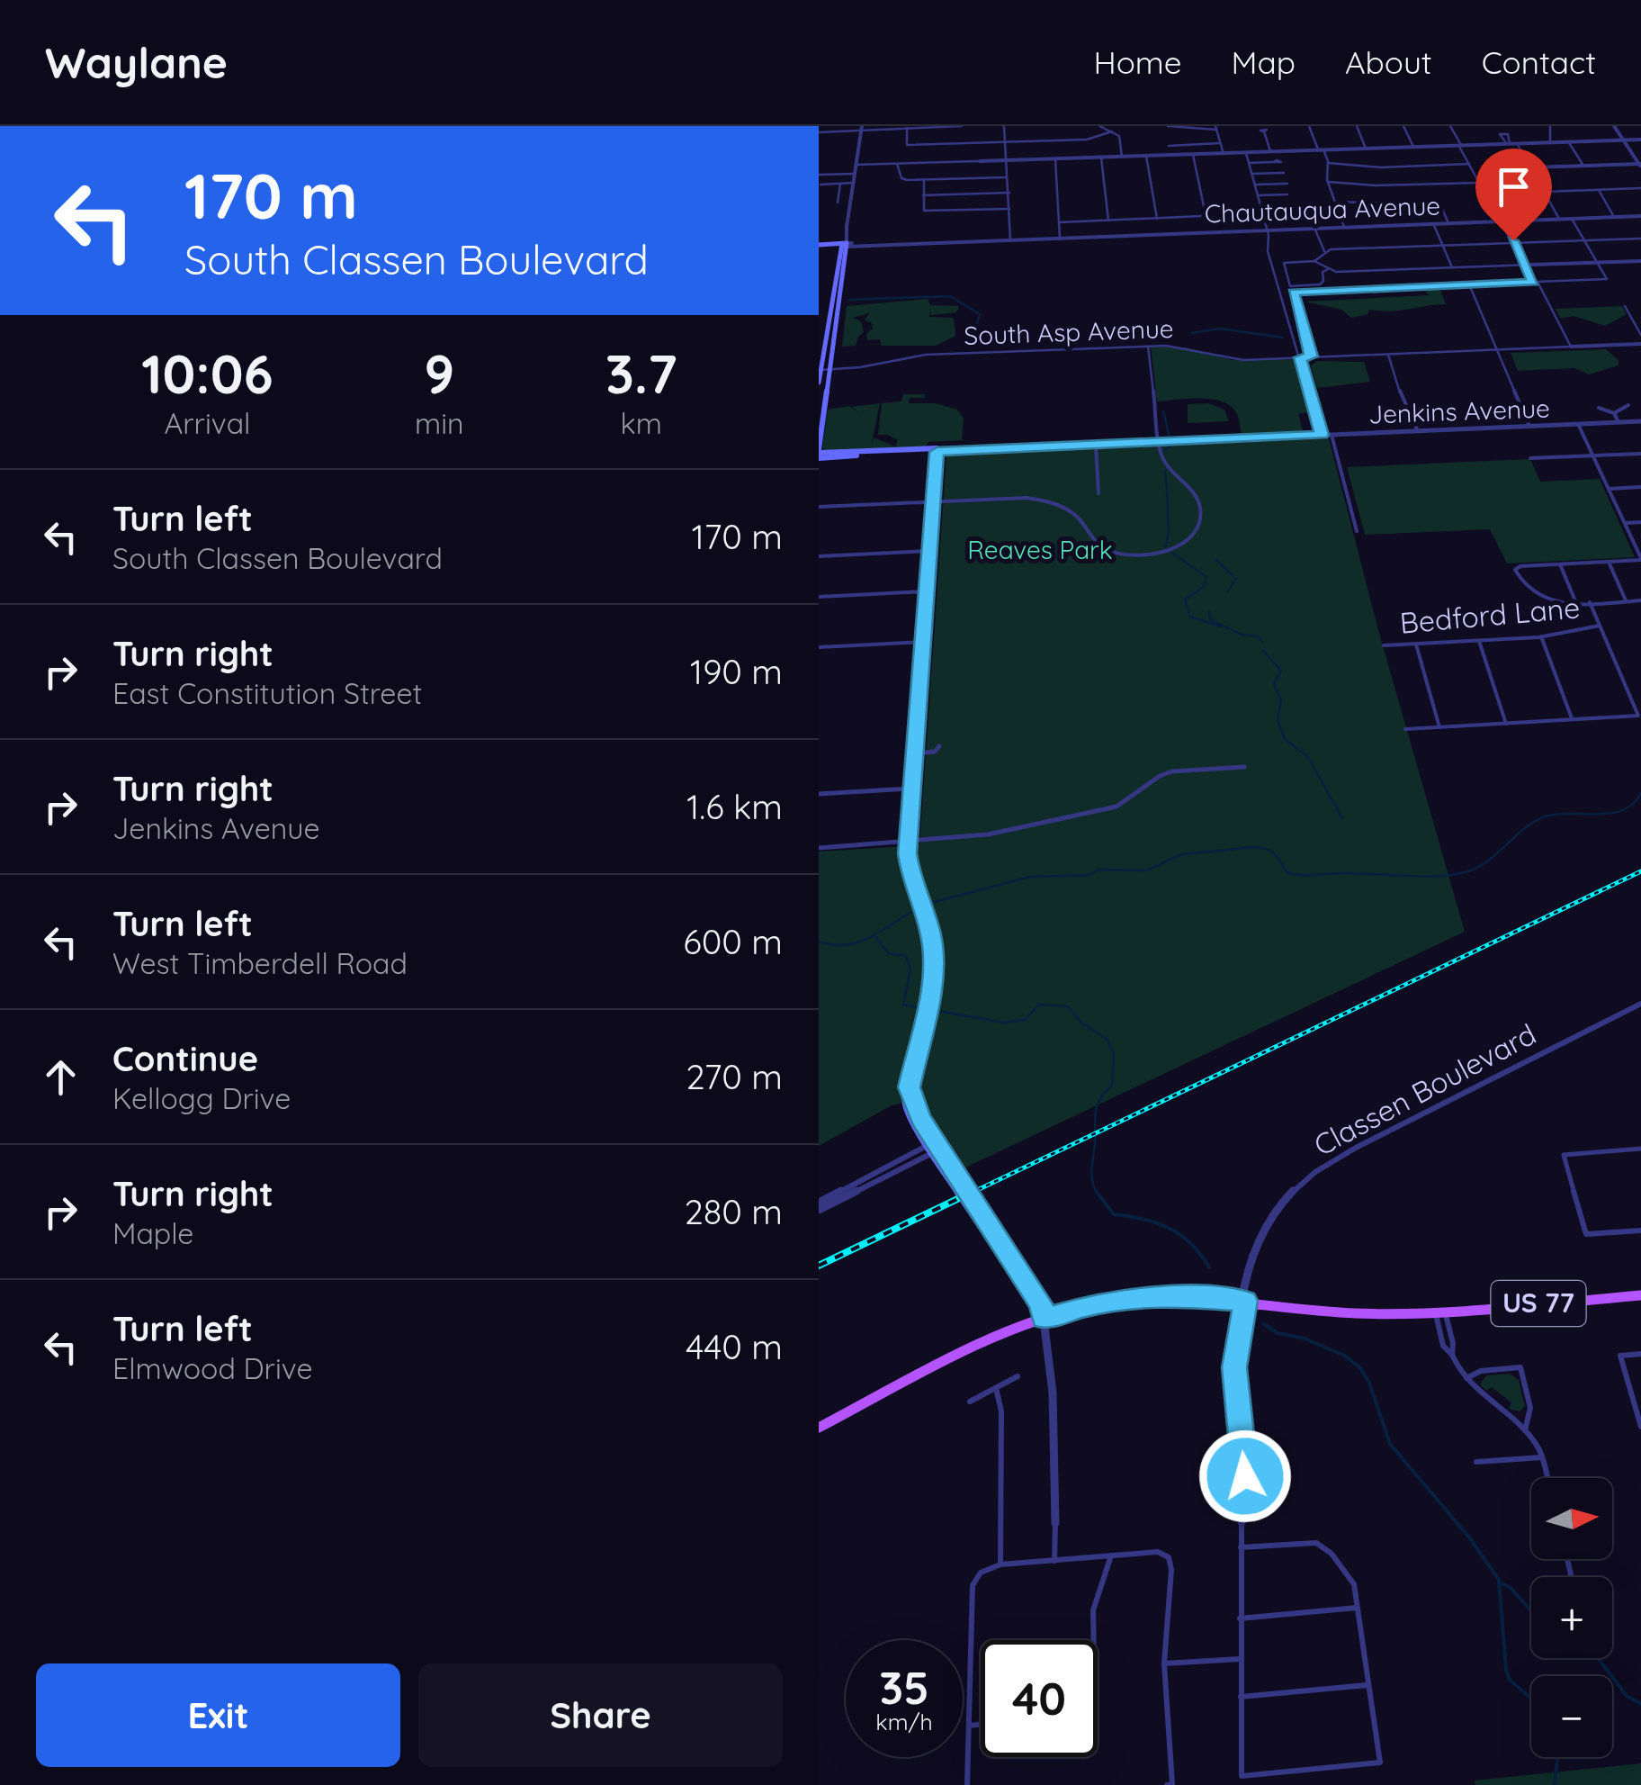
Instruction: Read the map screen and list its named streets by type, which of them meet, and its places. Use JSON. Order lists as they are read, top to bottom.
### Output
{
  "streets": {
    "main road": ["Chautauqua Avenue", "Jenkins Avenue", "US 77"],
    "street": ["South Asp Avenue", "Bedford Lane", "Classen Boulevard"]
  },
  "crossings": [
    ["Classen Boulevard", "US 77"]
  ],
  "parks": ["Reaves Park"],
  "north": "right",
  "page": {
    "header": "Waylane",
    "nav": [
      "Home",
      "Map",
      "About",
      "Contact"
    ],
    "turn": ["170 m", "South Classen Boulevard"],
    "eta": [
      "10:06",
      "Arrival",
      "9",
      "min",
      "3.7",
      "km"
    ],
    "list": [
      {
        "name": "Turn left",
        "note": "South Classen Boulevard",
        "value": "170 m"
      },
      {
        "name": "Turn right",
        "note": "East Constitution Street",
        "value": "190 m"
      },
      {
        "name": "Turn right",
        "note": "Jenkins Avenue",
        "value": "1.6 km"
      },
      {
        "name": "Turn left",
        "note": "West Timberdell Road",
        "value": "600 m"
      },
      {
        "name": "Continue",
        "note": "Kellogg Drive",
        "value": "270 m"
      },
      {
        "name": "Turn right",
        "note": "Maple",
        "value": "280 m"
      },
      {
        "name": "Turn left",
        "note": "Elmwood Drive",
        "value": "440 m"
      }
    ],
    "map_buttons": ["+", "−"],
    "speed": "35 km/h",
    "limit": "40",
    "buttons": ["Exit", "Share"]
  }
}
